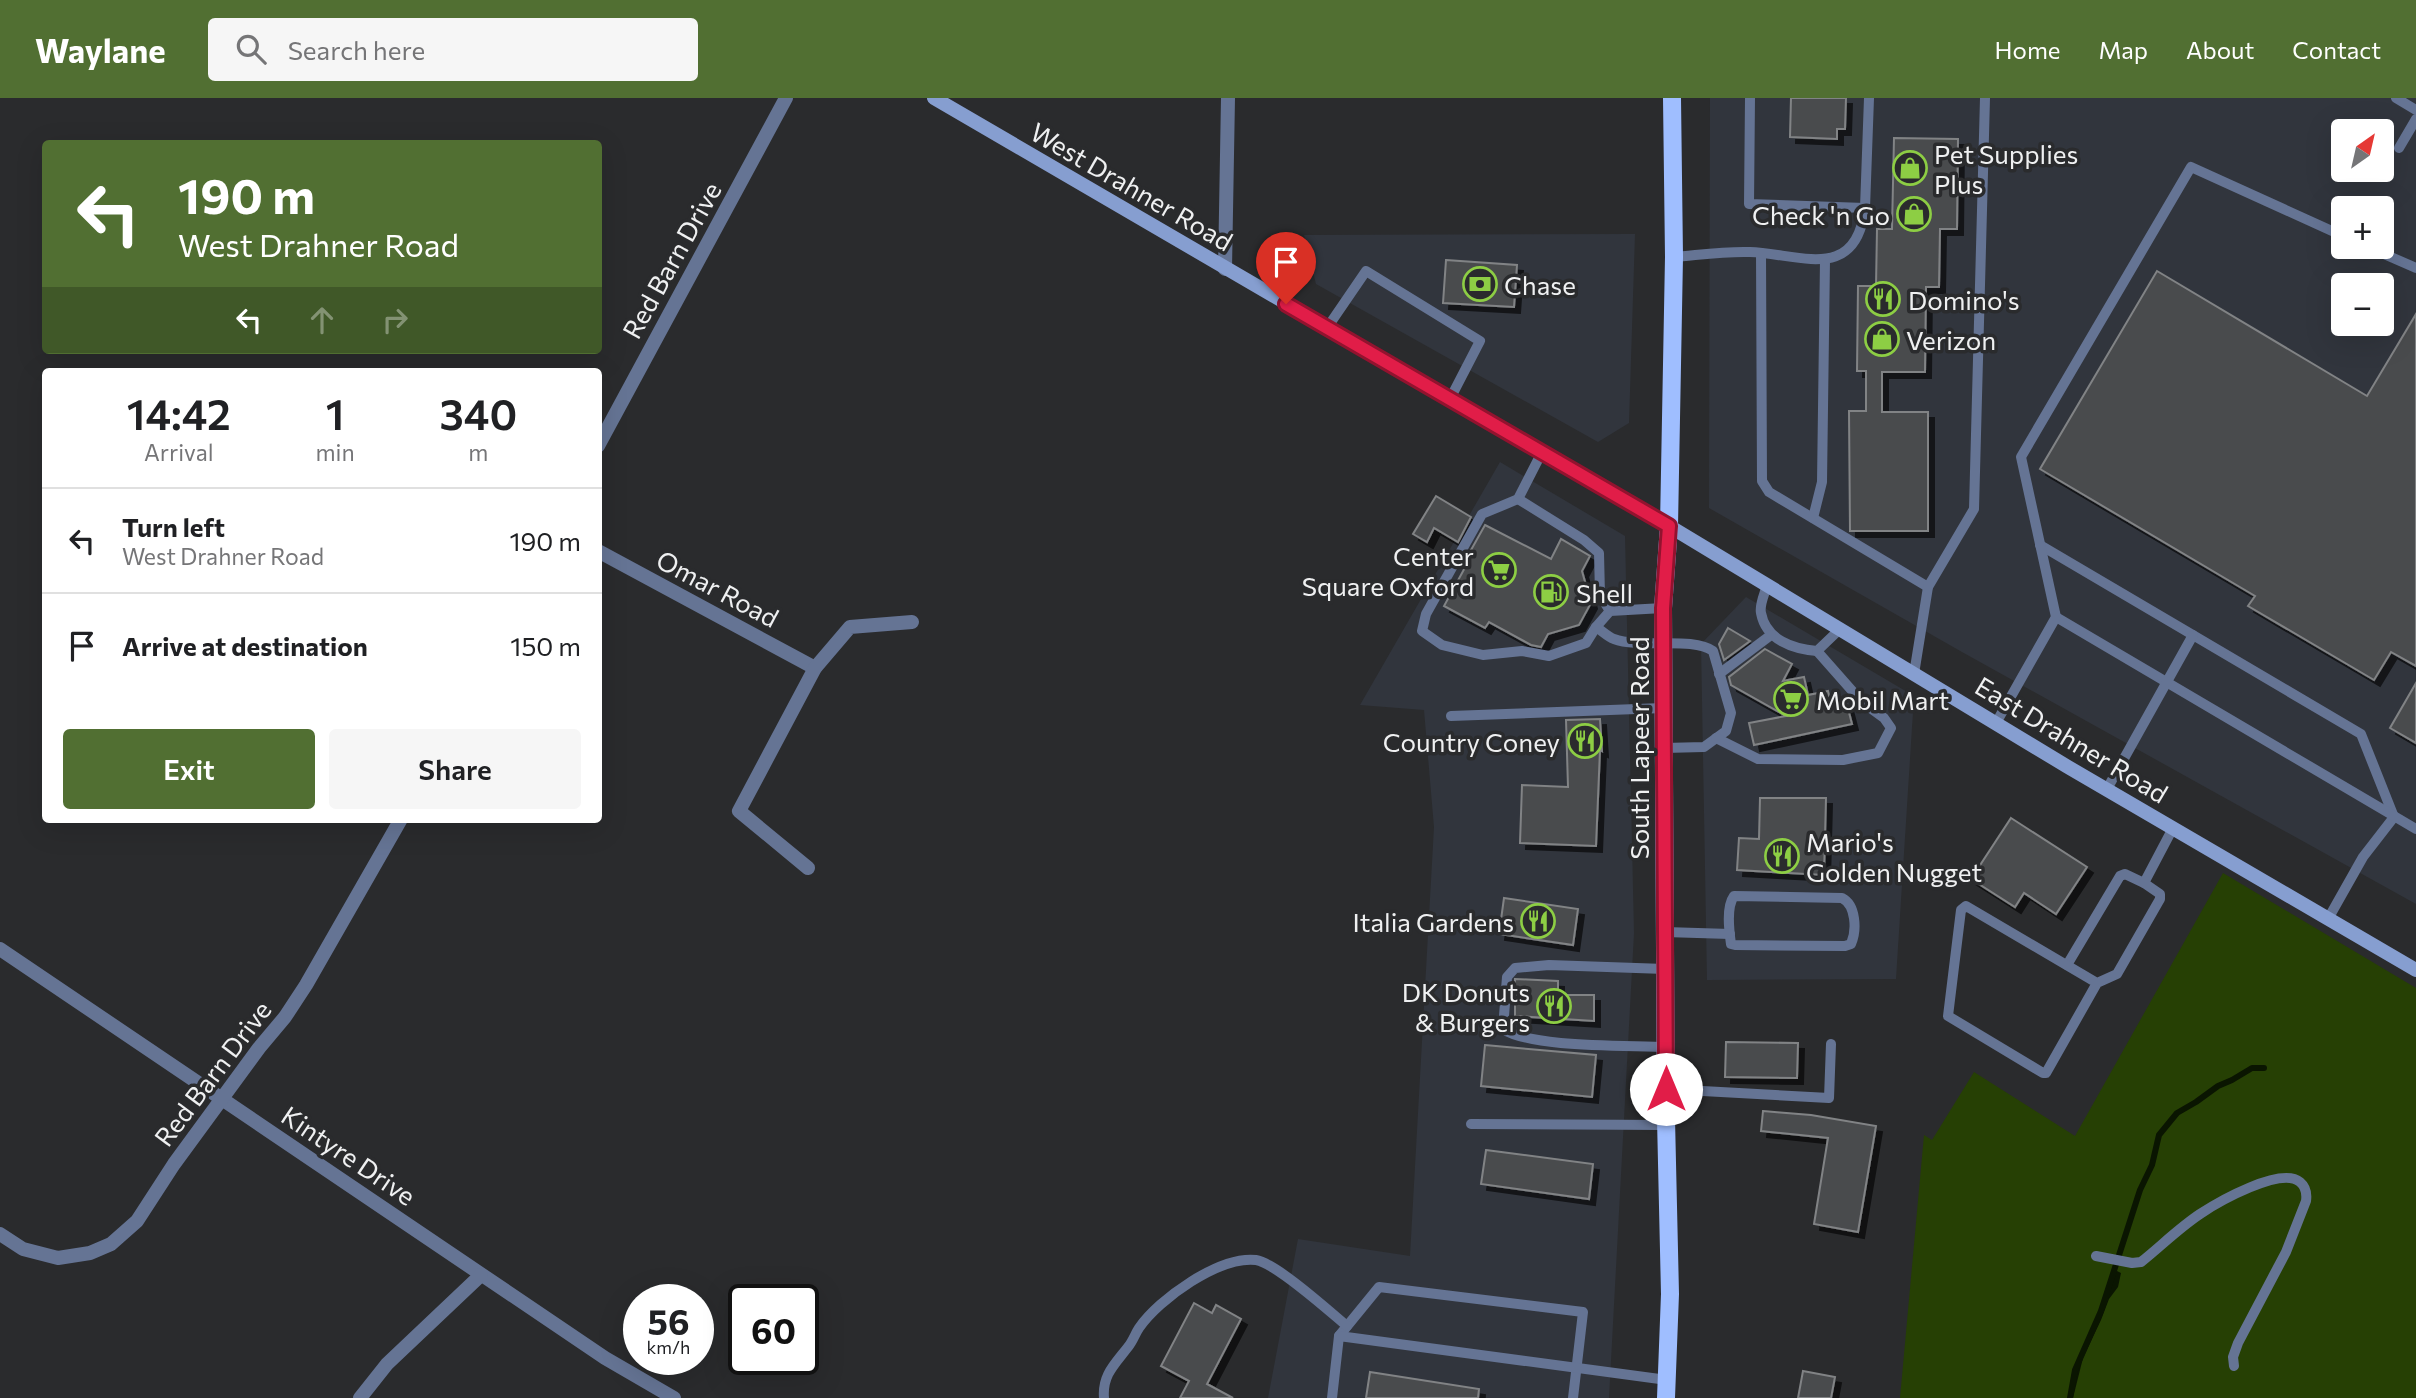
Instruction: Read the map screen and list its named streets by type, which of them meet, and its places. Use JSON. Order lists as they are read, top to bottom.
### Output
{
  "streets": {
    "main road": ["South Lapeer Road"],
    "street": [
      "West Drahner Road",
      "Red Barn Drive",
      "Omar Road",
      "East Drahner Road",
      "Kintyre Drive"
    ]
  },
  "crossings": [
    ["West Drahner Road", "East Drahner Road"],
    ["West Drahner Road", "South Lapeer Road"],
    ["Red Barn Drive", "Kintyre Drive"],
    ["East Drahner Road", "South Lapeer Road"]
  ],
  "places": {
    "shop": ["Pet Supplies Plus", "Check 'n Go", "Verizon"],
    "bank": ["Chase"],
    "restaurant": [
      "Domino's",
      "Country Coney",
      "Mario's Golden Nugget",
      "Italia Gardens",
      "DK Donuts & Burgers"
    ],
    "supermarket": ["Center Square Oxford", "Mobil Mart"],
    "fuel station": ["Shell"]
  },
  "north": "top right",
  "page": {
    "header": "Waylane",
    "search": "Search here",
    "nav": [
      "Home",
      "Map",
      "About",
      "Contact"
    ],
    "map_buttons": ["+", "−"],
    "turn": ["190 m", "West Drahner Road"],
    "eta": [
      "14:42",
      "Arrival",
      "1",
      "min",
      "340",
      "m"
    ],
    "list": [
      {
        "name": "Turn left",
        "note": "West Drahner Road",
        "value": "190 m"
      },
      {
        "name": "Arrive at destination",
        "value": "150 m"
      }
    ],
    "buttons": ["Exit", "Share"],
    "speed": "56 km/h",
    "limit": "60"
  }
}
